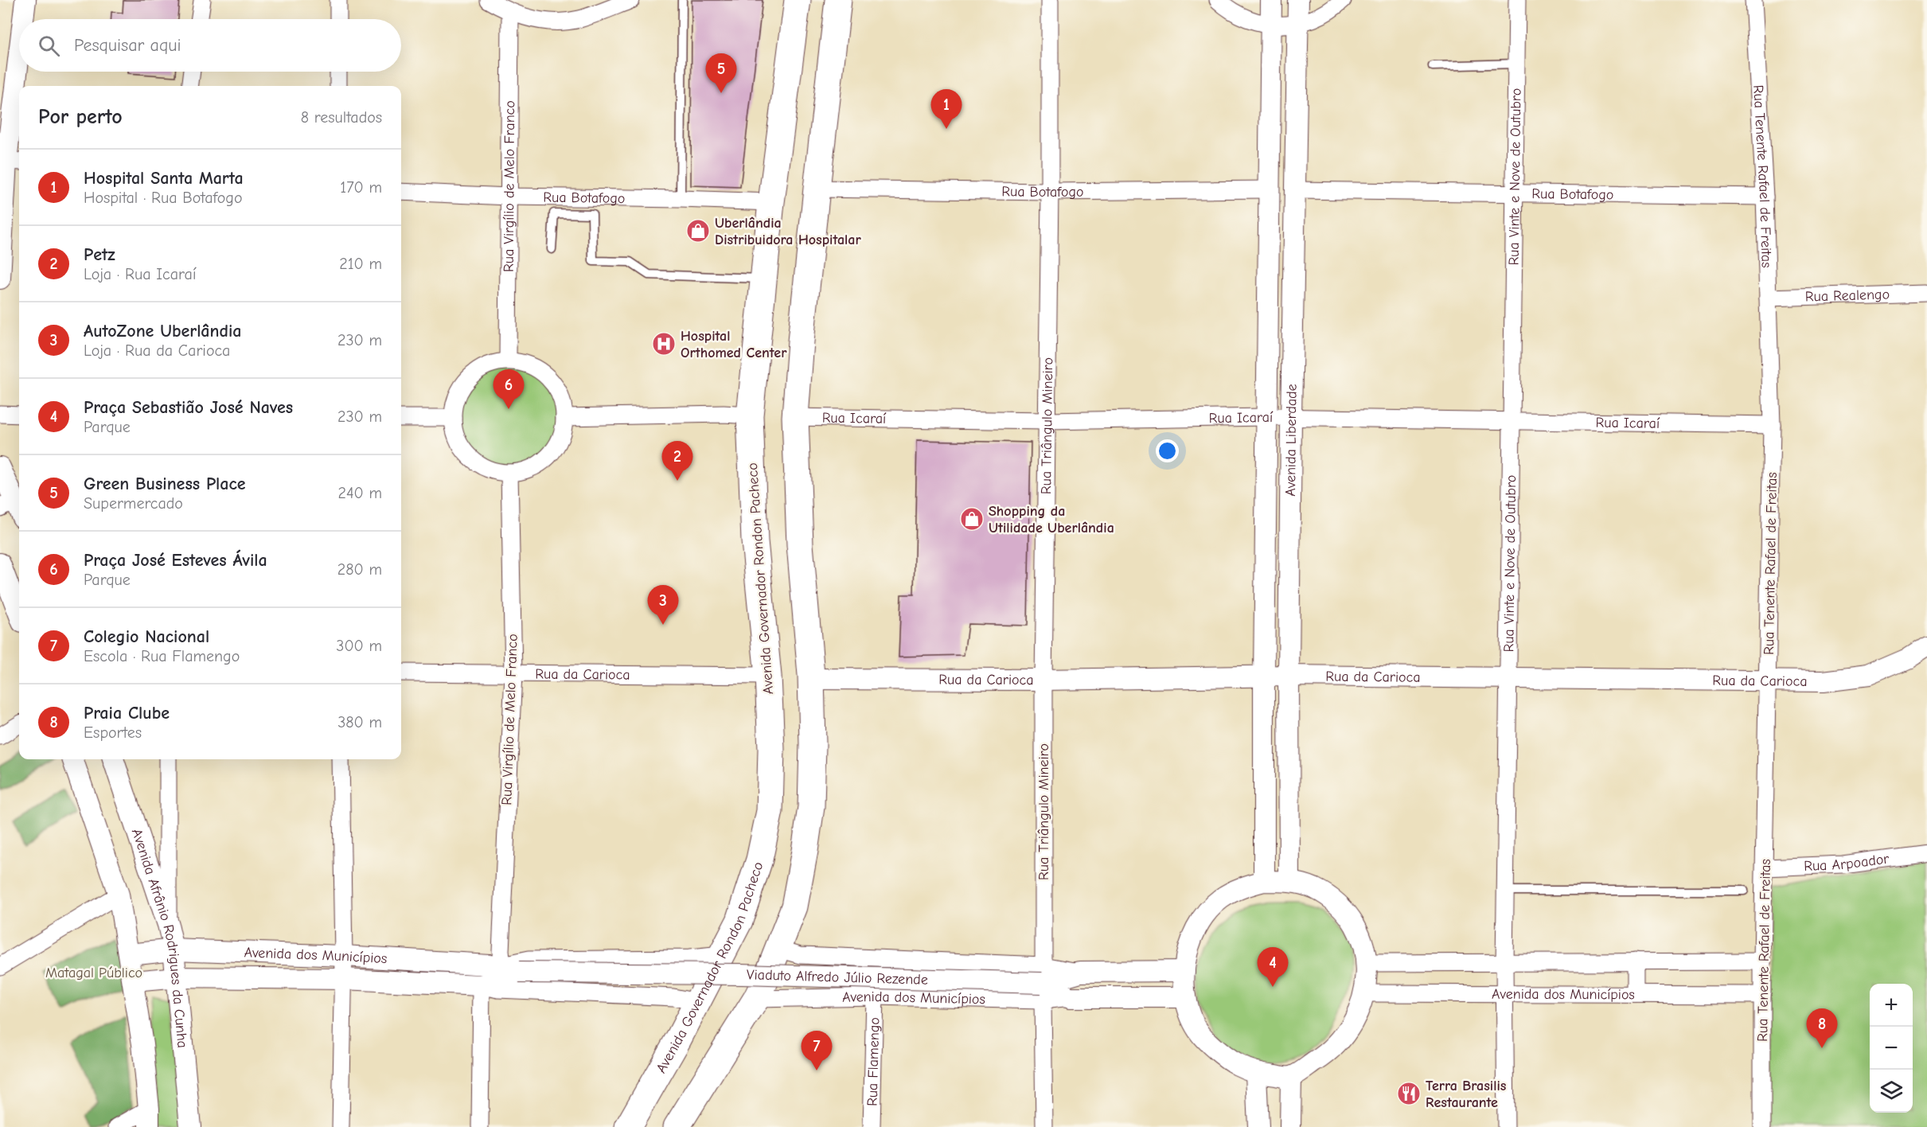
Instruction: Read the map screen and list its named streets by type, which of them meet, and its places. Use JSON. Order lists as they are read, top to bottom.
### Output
{
  "streets": {
    "main road": ["Avenida Governador Rondon Pacheco"],
    "street": [
      "Rua Vinte e Nove de Outubro",
      "Rua Tenente Rafael de Freitas",
      "Rua Virgílio de Melo Franco",
      "Rua Botafogo",
      "Rua Realengo",
      "Rua Icaraí",
      "Rua Triângulo Mineiro",
      "Avenida Liberdade",
      "Rua da Carioca",
      "Rua Arpoador",
      "Avenida Afrânio Rodrigues da Cunha",
      "Avenida dos Municípios",
      "Viaduto Alfredo Júlio Rezende",
      "Rua Flamengo"
    ]
  },
  "crossings": [
    ["Rua Vinte e Nove de Outubro", "Rua Botafogo"],
    ["Rua Vinte e Nove de Outubro", "Rua Icaraí"],
    ["Rua Vinte e Nove de Outubro", "Rua da Carioca"],
    ["Rua Vinte e Nove de Outubro", "Avenida dos Municípios"],
    ["Rua Tenente Rafael de Freitas", "Rua Botafogo"],
    ["Rua Tenente Rafael de Freitas", "Rua Realengo"],
    ["Rua Tenente Rafael de Freitas", "Rua Icaraí"],
    ["Rua Tenente Rafael de Freitas", "Rua da Carioca"],
    ["Rua Tenente Rafael de Freitas", "Rua Arpoador"],
    ["Rua Tenente Rafael de Freitas", "Avenida dos Municípios"],
    ["Rua Virgílio de Melo Franco", "Rua Botafogo"],
    ["Rua Virgílio de Melo Franco", "Rua da Carioca"],
    ["Rua Virgílio de Melo Franco", "Avenida dos Municípios"],
    ["Rua Virgílio de Melo Franco", "Viaduto Alfredo Júlio Rezende"],
    ["Rua Botafogo", "Rua Triângulo Mineiro"],
    ["Rua Botafogo", "Avenida Liberdade"],
    ["Rua Botafogo", "Avenida Governador Rondon Pacheco"],
    ["Rua Icaraí", "Rua Triângulo Mineiro"],
    ["Rua Icaraí", "Avenida Liberdade"],
    ["Rua Triângulo Mineiro", "Rua da Carioca"],
    ["Rua Triângulo Mineiro", "Avenida dos Municípios"],
    ["Rua Triângulo Mineiro", "Viaduto Alfredo Júlio Rezende"],
    ["Avenida Liberdade", "Rua da Carioca"],
    ["Avenida Governador Rondon Pacheco", "Rua da Carioca"],
    ["Avenida Governador Rondon Pacheco", "Avenida dos Municípios"],
    ["Avenida Afrânio Rodrigues da Cunha", "Avenida dos Municípios"],
    ["Avenida dos Municípios", "Viaduto Alfredo Júlio Rezende"],
    ["Avenida dos Municípios", "Rua Flamengo"]
  ],
  "parks": ["Matagal Público"],
  "places": {
    "shop": ["Uberlândia Distribuidora Hospitalar", "Shopping da Utilidade Uberlândia"],
    "hospital": ["Hospital Orthomed Center"],
    "restaurant": ["Terra Brasilis Restaurante"]
  },
  "page": {
    "search": "Pesquisar aqui",
    "pins": [
      "5",
      "1",
      "6",
      "2",
      "3",
      "4",
      "8",
      "7"
    ],
    "heading": ["Por perto", "8 resultados"],
    "list": [
      {
        "mark": "1",
        "name": "Hospital Santa Marta",
        "note": "Hospital · Rua Botafogo",
        "value": "170 m"
      },
      {
        "mark": "2",
        "name": "Petz",
        "note": "Loja · Rua Icaraí",
        "value": "210 m"
      },
      {
        "mark": "3",
        "name": "AutoZone Uberlândia",
        "note": "Loja · Rua da Carioca",
        "value": "230 m"
      },
      {
        "mark": "4",
        "name": "Praça Sebastião José Naves",
        "note": "Parque",
        "value": "230 m"
      },
      {
        "mark": "5",
        "name": "Green Business Place",
        "note": "Supermercado",
        "value": "240 m"
      },
      {
        "mark": "6",
        "name": "Praça José Esteves Ávila",
        "note": "Parque",
        "value": "280 m"
      },
      {
        "mark": "7",
        "name": "Colegio Nacional",
        "note": "Escola · Rua Flamengo",
        "value": "300 m"
      },
      {
        "mark": "8",
        "name": "Praia Clube",
        "note": "Esportes",
        "value": "380 m"
      }
    ],
    "map_buttons": ["+", "−"]
  }
}
